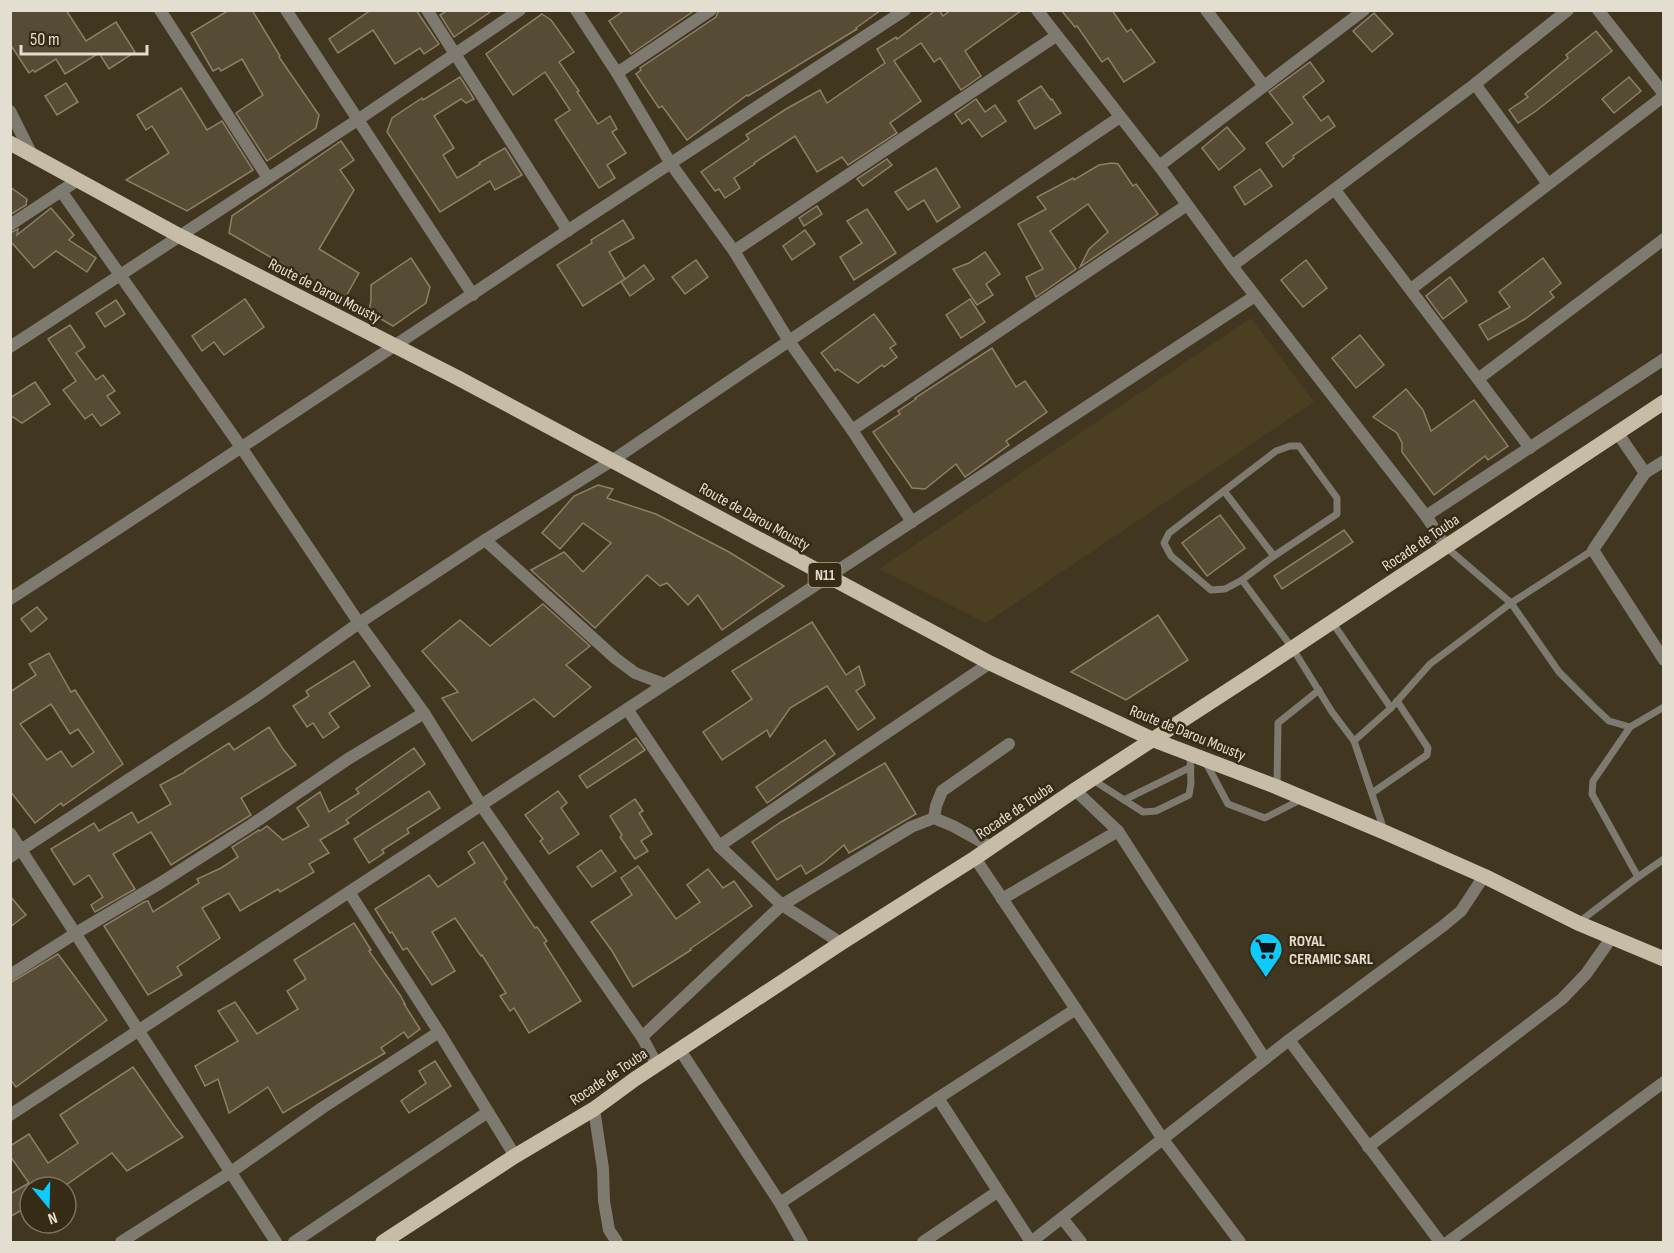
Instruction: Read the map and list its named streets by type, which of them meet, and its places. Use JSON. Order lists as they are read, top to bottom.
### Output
{
  "streets": {
    "main road": ["Route de Darou Mousty", "Rocade de Touba", "N11"]
  },
  "crossings": [
    ["Route de Darou Mousty", "Rocade de Touba"]
  ],
  "places": {
    "supermarket": ["ROYAL CERAMIC SARL"]
  },
  "scale_bar": "50 m",
  "north": "bottom"
}
